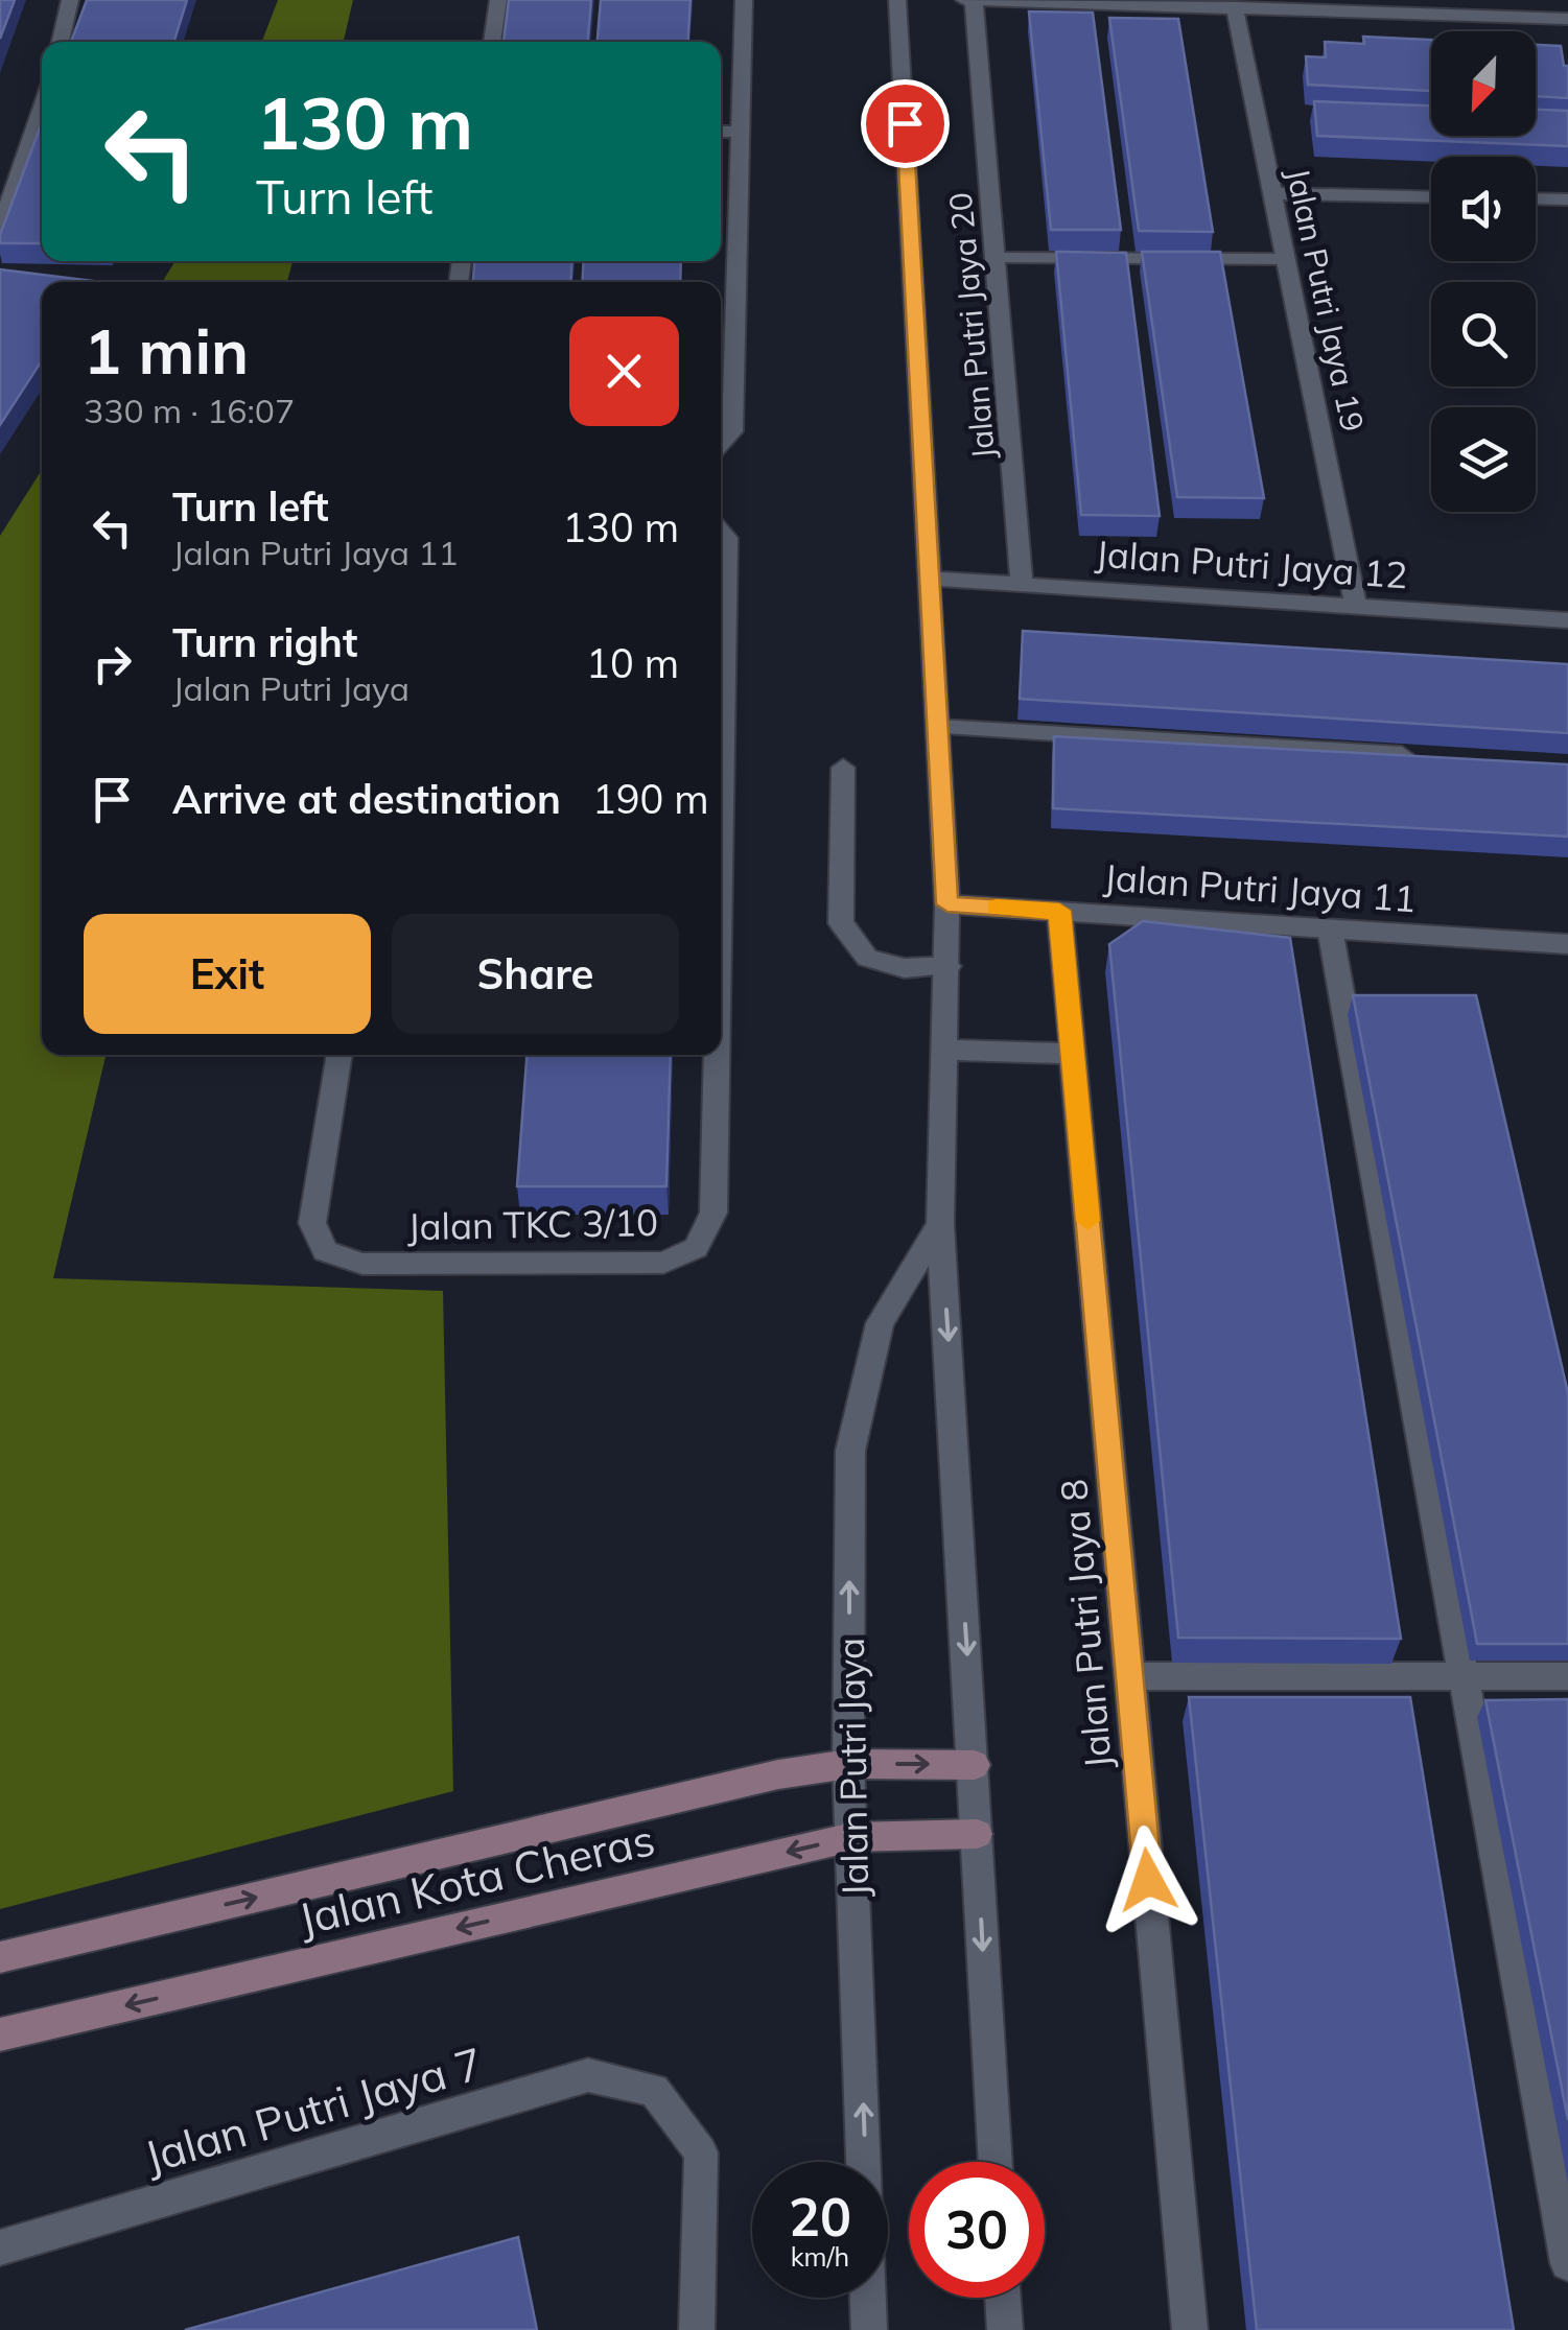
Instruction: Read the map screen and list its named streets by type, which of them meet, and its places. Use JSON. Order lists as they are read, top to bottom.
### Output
{
  "streets": {
    "street": [
      "Jalan Putri Jaya 19",
      "Jalan Putri Jaya 20",
      "Jalan Putri Jaya 12",
      "Jalan Putri Jaya 11",
      "Jalan TKC 3/10",
      "Jalan Putri Jaya 8",
      "Jalan Putri Jaya",
      "Jalan Kota Cheras",
      "Jalan Putri Jaya 7"
    ]
  },
  "crossings": [
    ["Jalan Putri Jaya 19", "Jalan Putri Jaya 12"],
    ["Jalan Putri Jaya 20", "Jalan Putri Jaya 12"],
    ["Jalan Putri Jaya 12", "Jalan Putri Jaya"],
    ["Jalan Putri Jaya 11", "Jalan Putri Jaya 8"],
    ["Jalan Putri Jaya 11", "Jalan Putri Jaya"],
    ["Jalan Putri Jaya", "Jalan Kota Cheras"]
  ],
  "north": "bottom left",
  "page": {
    "turn": ["130 m", "Turn left"],
    "heading": ["1 min", "330 m · 16:07"],
    "list": [
      {
        "name": "Turn left",
        "note": "Jalan Putri Jaya 11",
        "value": "130 m"
      },
      {
        "name": "Turn right",
        "note": "Jalan Putri Jaya",
        "value": "10 m"
      },
      {
        "name": "Arrive at destination",
        "value": "190 m"
      }
    ],
    "buttons": ["Exit", "Share"],
    "speed": "20 km/h",
    "limit": "30"
  }
}
